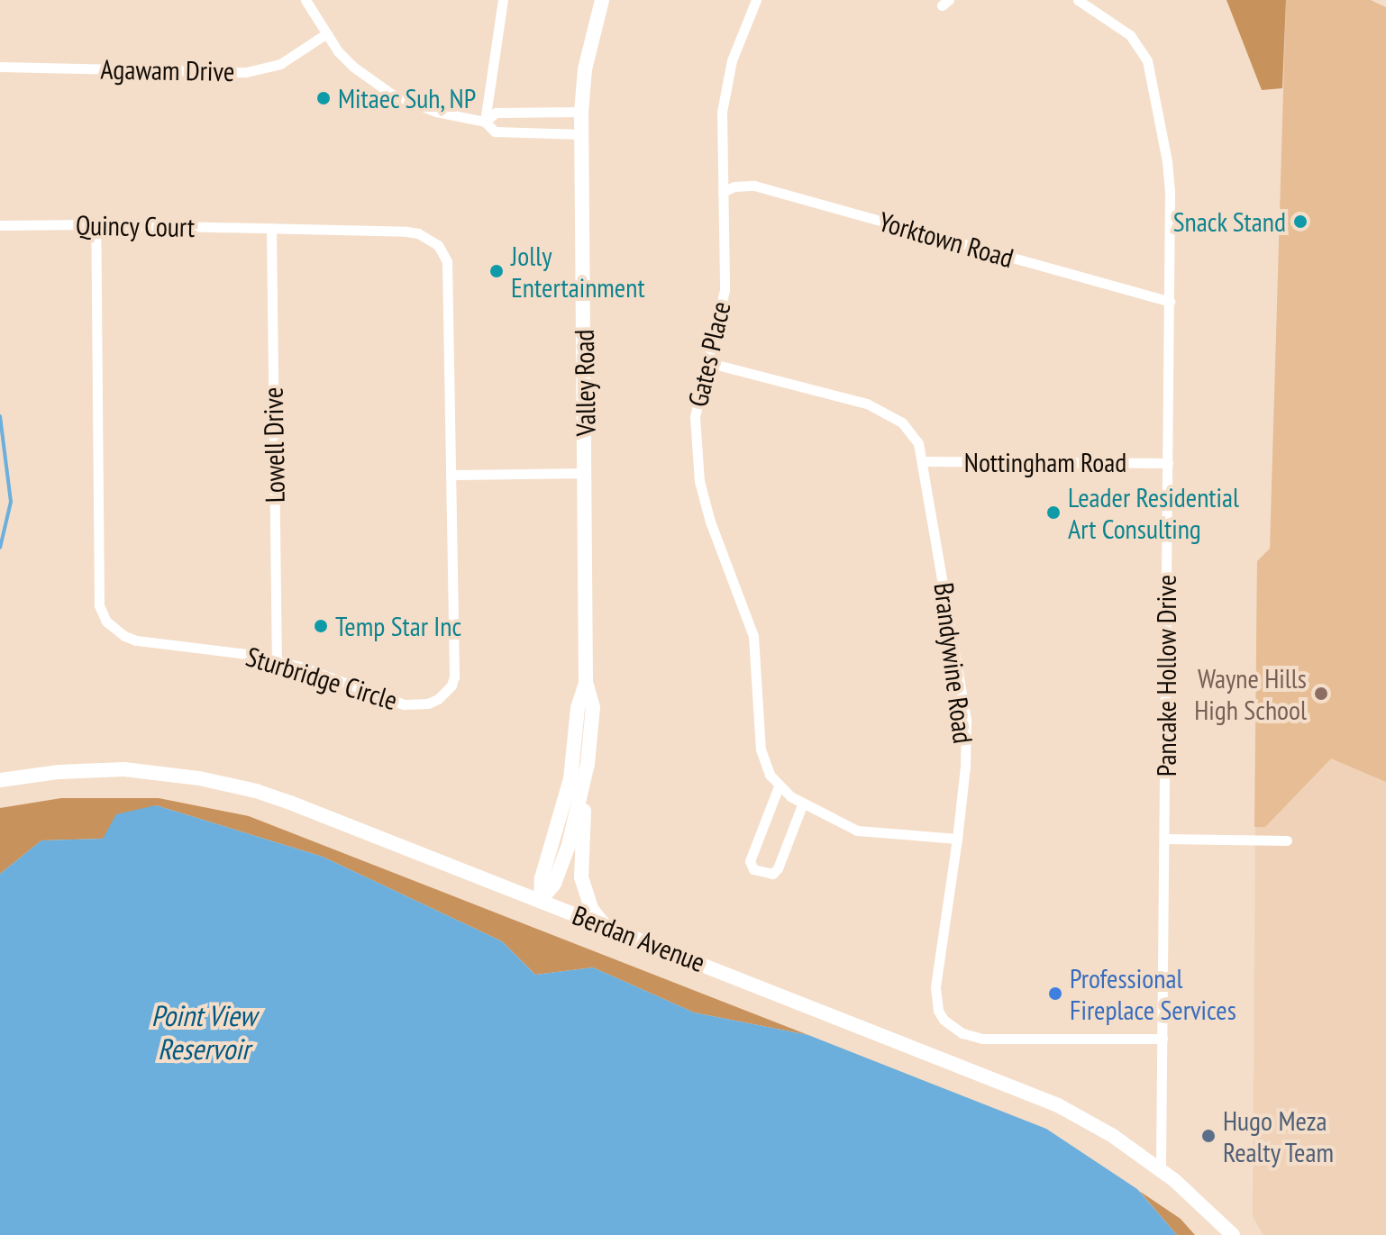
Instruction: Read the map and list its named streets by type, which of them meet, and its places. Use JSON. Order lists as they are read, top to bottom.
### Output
{
  "streets": {
    "main road": ["Valley Road", "Berdan Avenue"],
    "street": [
      "Agawam Drive",
      "Quincy Court",
      "Yorktown Road",
      "Gates Place",
      "Lowell Drive",
      "Nottingham Road",
      "Brandywine Road",
      "Pancake Hollow Drive",
      "Sturbridge Circle"
    ]
  },
  "crossings": [
    ["Quincy Court", "Lowell Drive"],
    ["Quincy Court", "Sturbridge Circle"],
    ["Yorktown Road", "Gates Place"],
    ["Yorktown Road", "Pancake Hollow Drive"],
    ["Gates Place", "Brandywine Road"],
    ["Valley Road", "Berdan Avenue"],
    ["Lowell Drive", "Sturbridge Circle"],
    ["Nottingham Road", "Brandywine Road"],
    ["Nottingham Road", "Pancake Hollow Drive"],
    ["Brandywine Road", "Pancake Hollow Drive"],
    ["Pancake Hollow Drive", "Berdan Avenue"]
  ],
  "water": ["Point View Reservoir"],
  "places": [
    "Mitaec Suh, NP",
    "Snack Stand",
    "Jolly Entertainment",
    "Leader Residential Art Consulting",
    "Temp Star Inc",
    "Wayne Hills High School",
    "Professional Fireplace Services",
    "Hugo Meza Realty Team"
  ]
}
